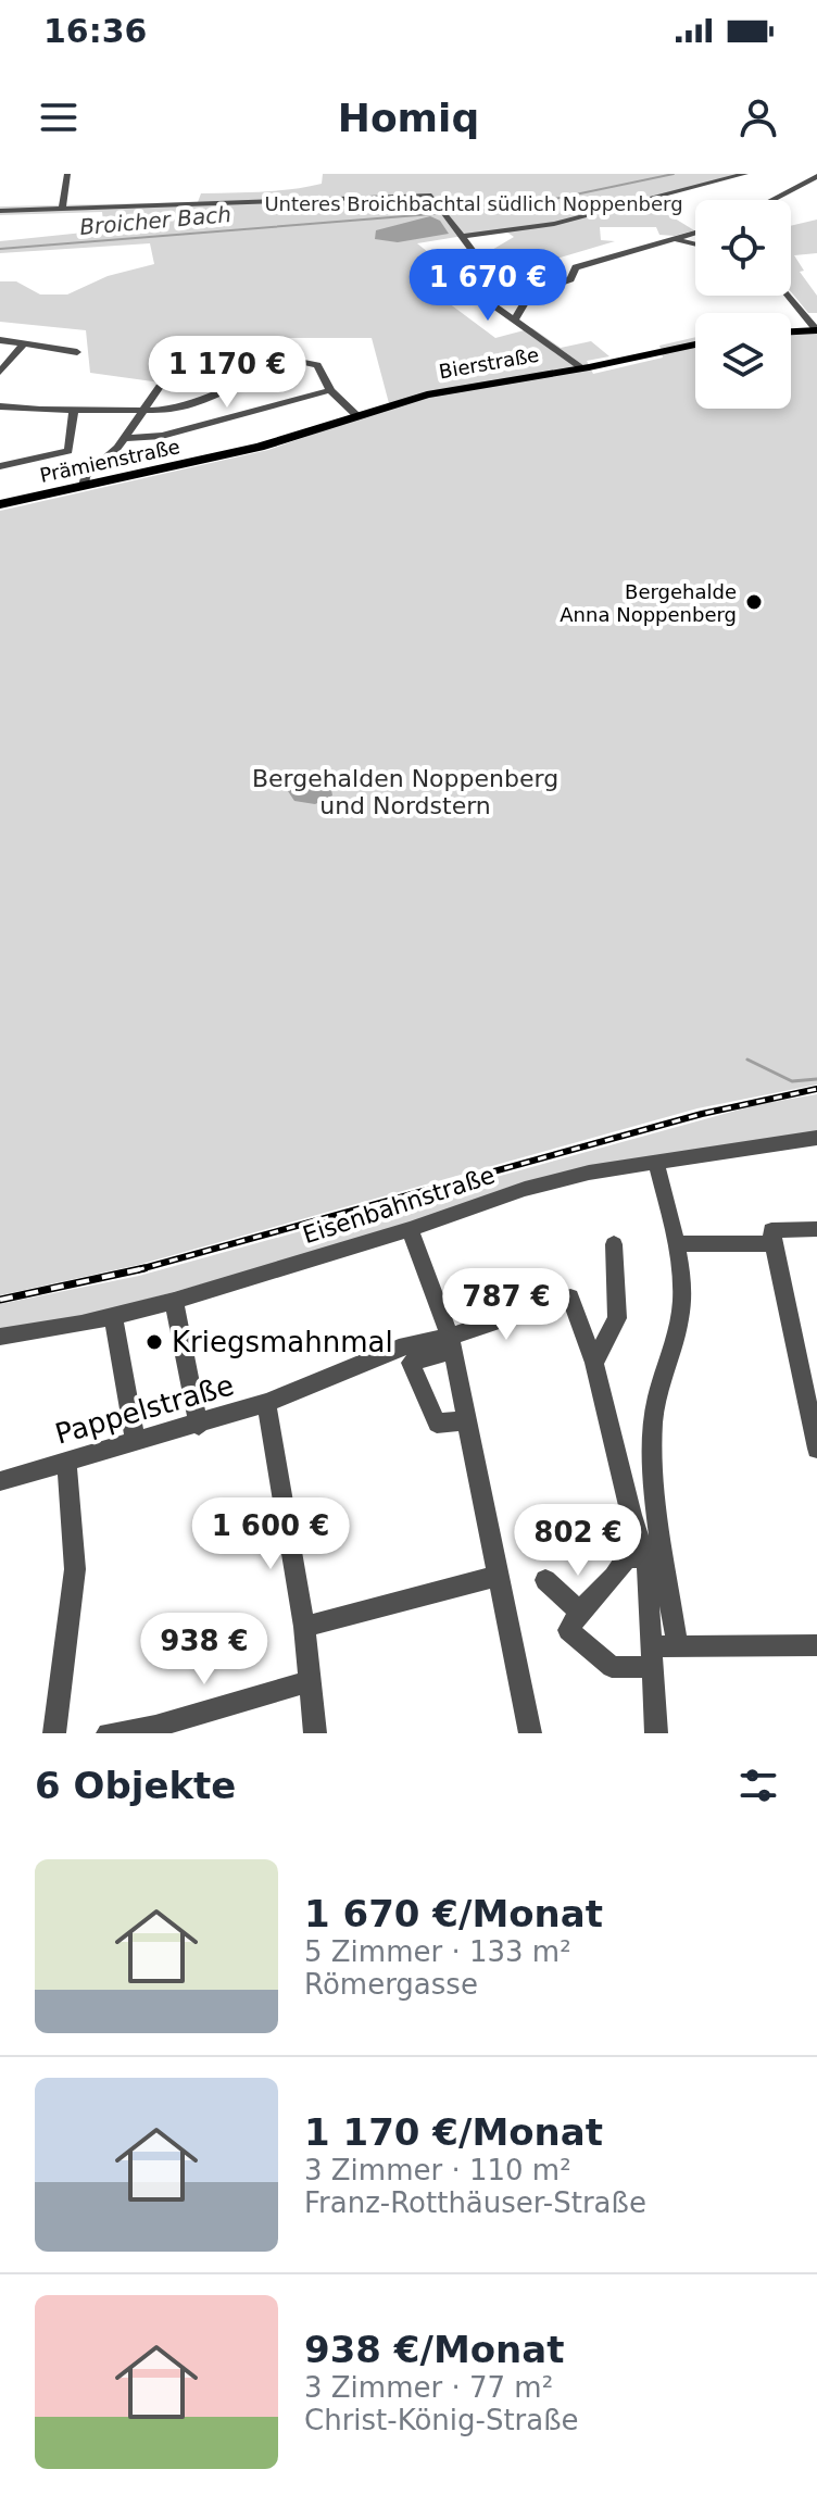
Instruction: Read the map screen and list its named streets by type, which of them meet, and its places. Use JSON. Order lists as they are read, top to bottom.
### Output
{
  "streets": {
    "main road": ["Bierstraße", "Prämienstraße"],
    "street": ["Eisenbahnstraße", "Pappelstraße"]
  },
  "crossings": [
    ["Bierstraße", "Prämienstraße"]
  ],
  "water": ["Broicher Bach"],
  "parks": ["Unteres Broichbachtal südlich Noppenberg", "Bergehalden Noppenberg und Nordstern"],
  "places": ["Bergehalde Anna Noppenberg", "Kriegsmahnmal"],
  "page": {
    "status": "16:36",
    "header": "Homiq",
    "price": [
      "1 670 €",
      "1 170 €",
      "787 €",
      "1 600 €",
      "802 €",
      "938 €"
    ],
    "heading": "6 Objekte",
    "list": [
      {
        "name": "1 670 €/Monat",
        "note": "5 Zimmer · 133 m² · Römergasse"
      },
      {
        "name": "1 170 €/Monat",
        "note": "3 Zimmer · 110 m² · Franz-Rotthäuser-Straße"
      },
      {
        "name": "938 €/Monat",
        "note": "3 Zimmer · 77 m² · Christ-König-Straße"
      }
    ]
  }
}
